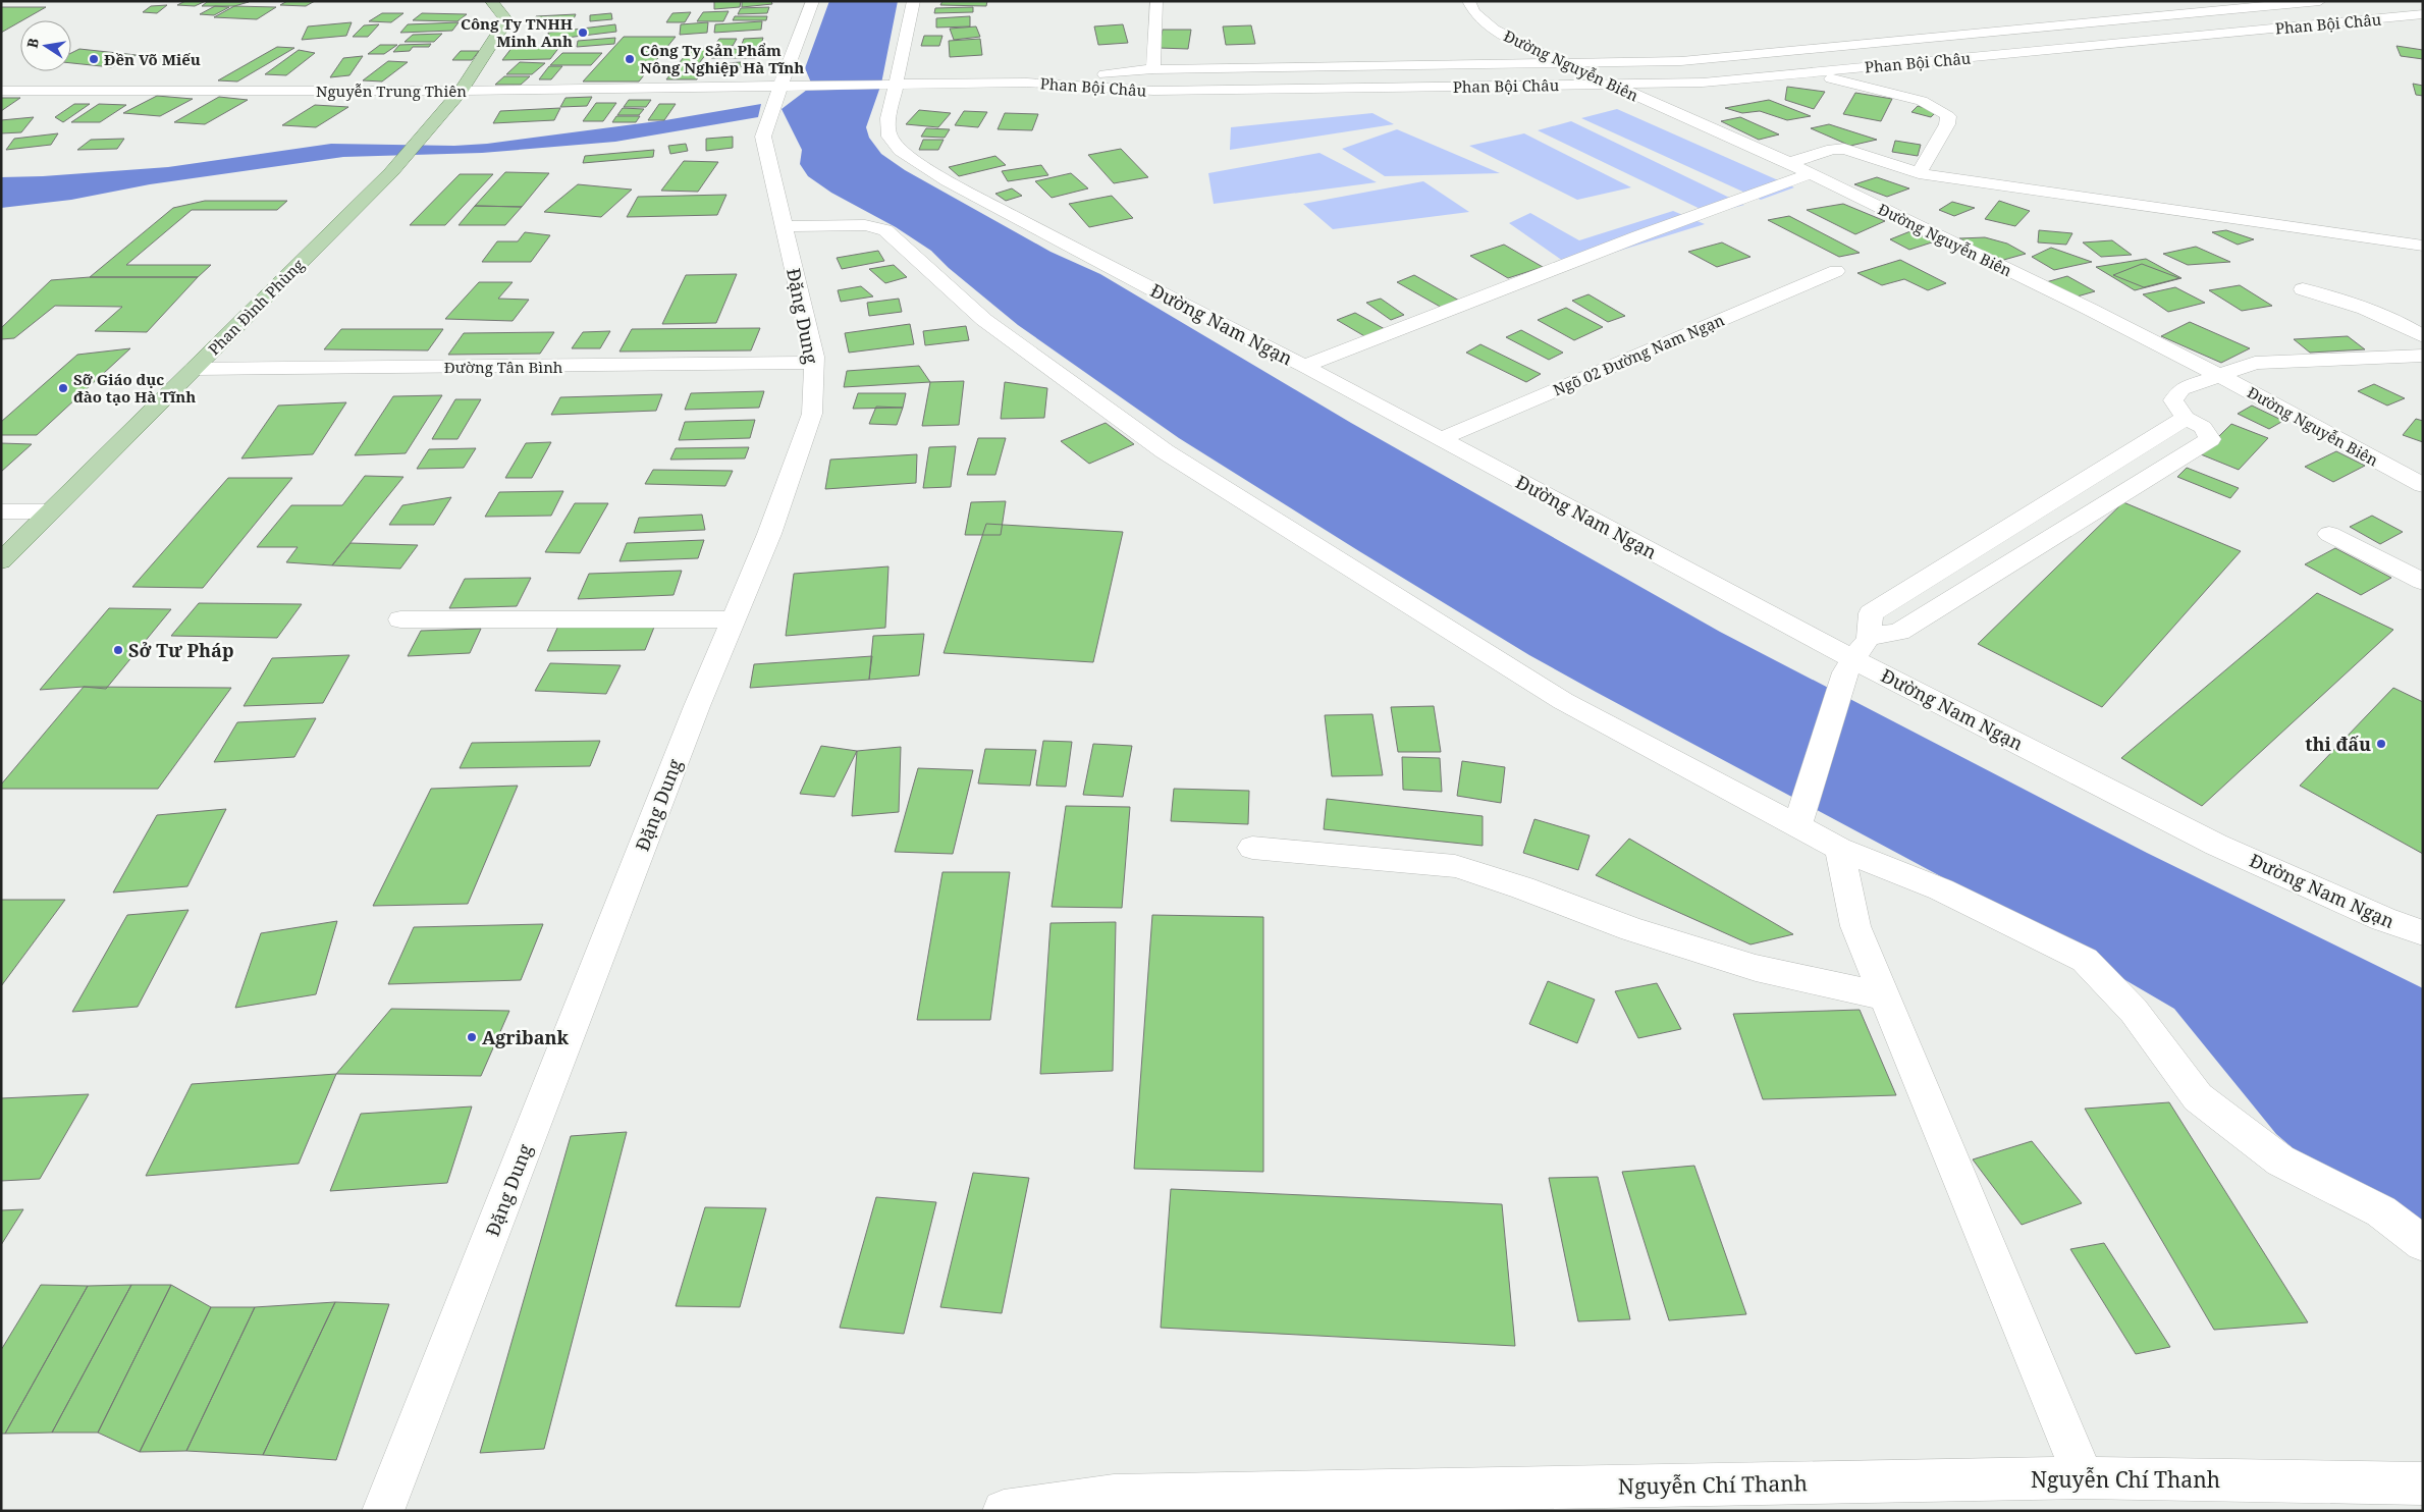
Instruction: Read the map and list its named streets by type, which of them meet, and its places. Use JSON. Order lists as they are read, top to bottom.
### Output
{
  "streets": {
    "main road": ["Phan Đình Phùng"],
    "street": [
      "Phan Bội Châu",
      "Đường Nguyễn Biên",
      "Nguyễn Trung Thiên",
      "Đặng Dung",
      "Đường Nam Ngạn",
      "Ngõ 02 Đường Nam Ngạn",
      "Đường Tân Bình",
      "Nguyễn Chí Thanh"
    ]
  },
  "crossings": [
    ["Phan Bội Châu", "Đường Nguyễn Biên"],
    ["Phan Bội Châu", "Nguyễn Trung Thiên"],
    ["Nguyễn Trung Thiên", "Phan Đình Phùng"],
    ["Nguyễn Trung Thiên", "Đặng Dung"],
    ["Nguyễn Trung Thiên", "Đường Nam Ngạn"],
    ["Phan Đình Phùng", "Đường Tân Bình"],
    ["Đặng Dung", "Đường Tân Bình"],
    ["Đường Nam Ngạn", "Ngõ 02 Đường Nam Ngạn"]
  ],
  "places": [
    "Công Ty TNHH Minh Anh",
    "Đền Võ Miếu",
    "Công Ty Sản Phẩm Nông Nghiệp Hà Tĩnh",
    "Sỡ Giáo dục đào tạo Hà Tĩnh",
    "Sở Tư Pháp",
    "thi đấu",
    "Agribank"
  ],
  "north": "left"
}
